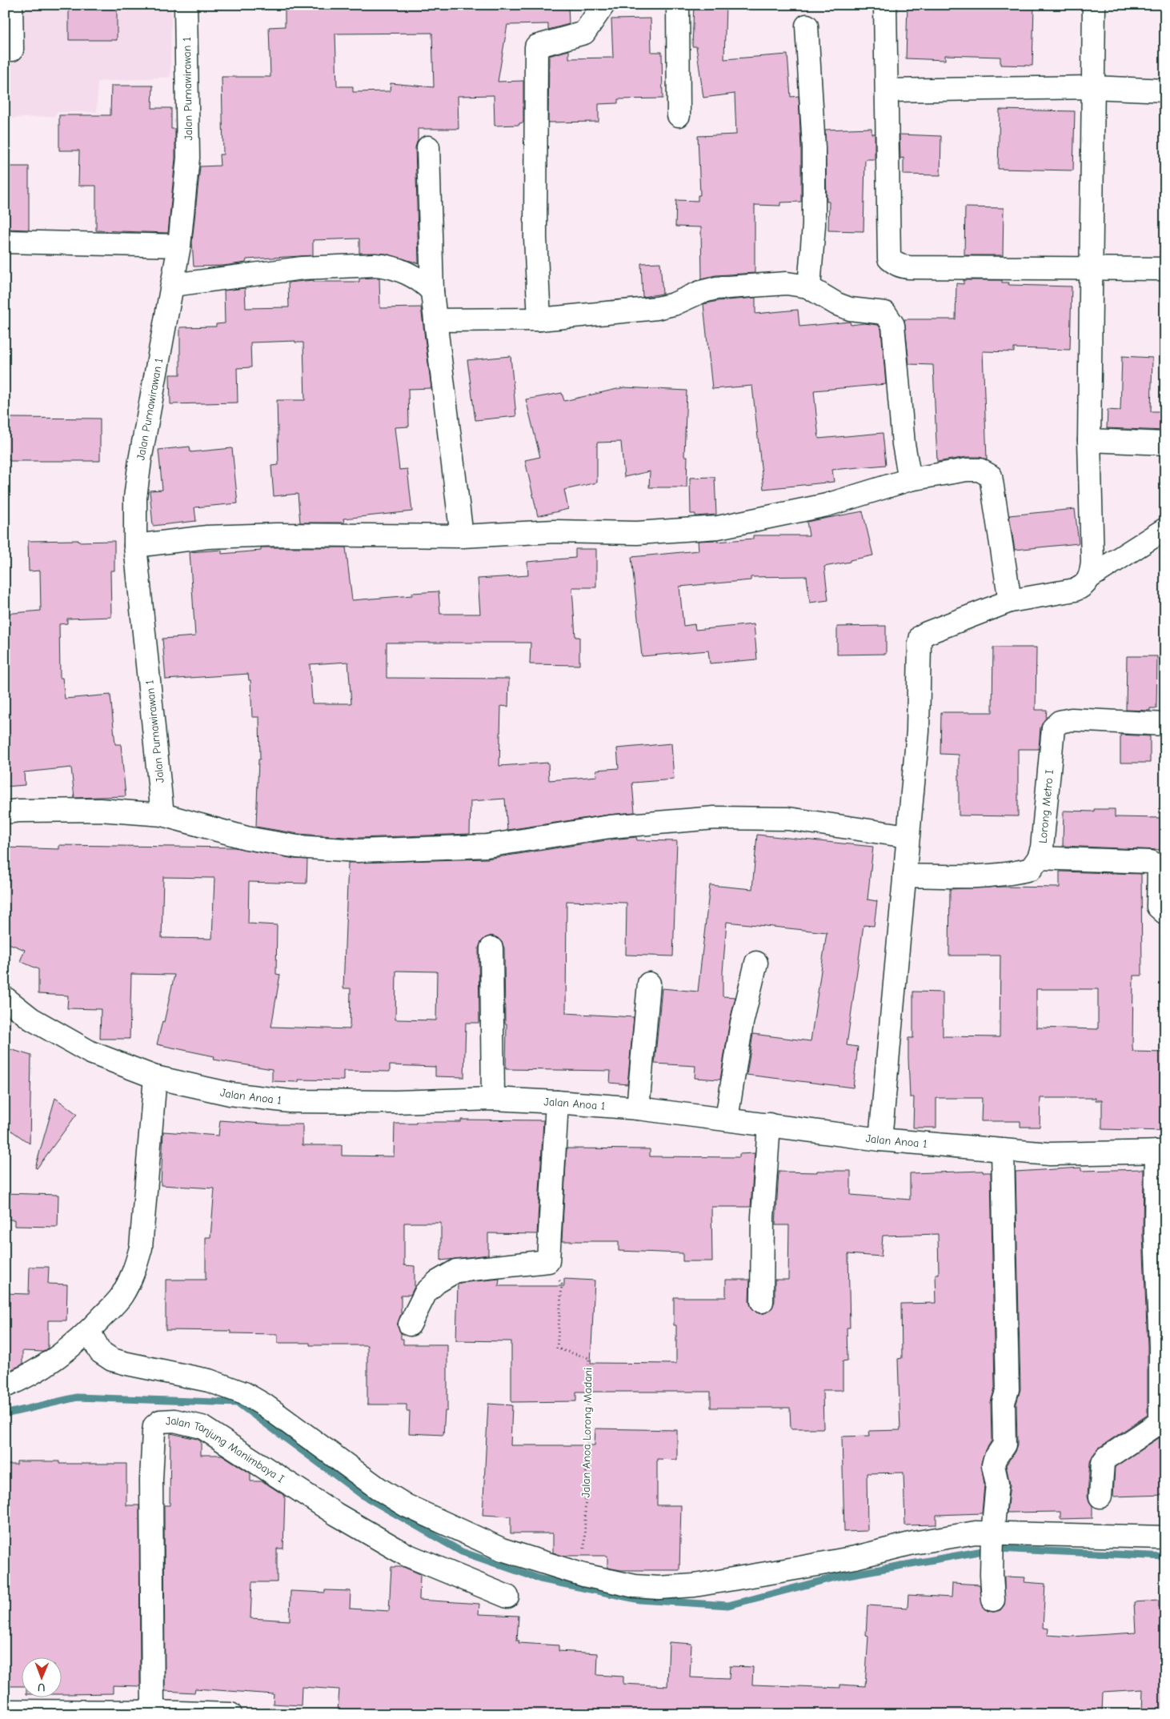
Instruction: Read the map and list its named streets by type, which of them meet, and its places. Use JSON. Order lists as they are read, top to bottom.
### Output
{
  "streets": {
    "street": [
      "Jalan Purnawirawan 1",
      "Lorong Metro I",
      "Jalan Anoa 1",
      "Jalan Tanjung Manimbaya I"
    ],
    "path": ["Jalan Anoa Lorong Madani"]
  },
  "north": "bottom"
}
